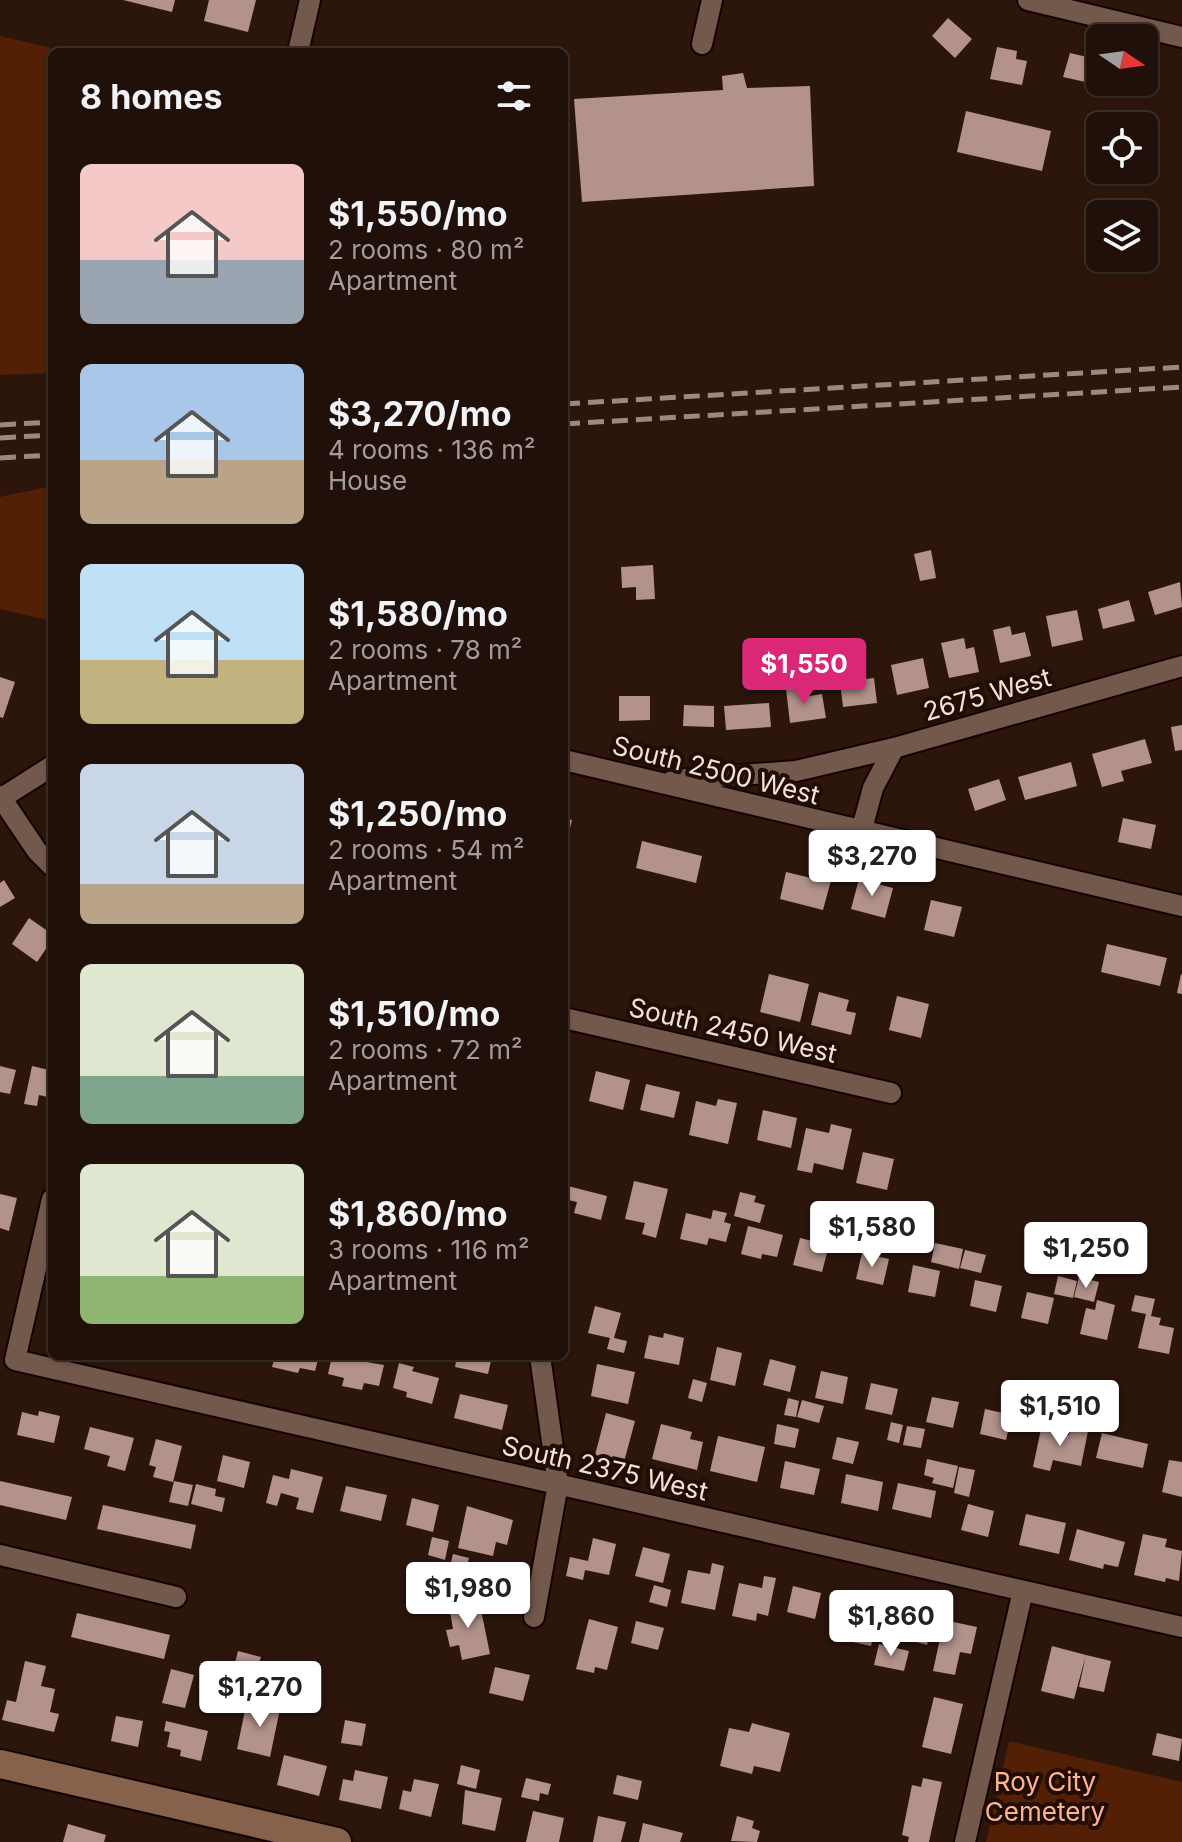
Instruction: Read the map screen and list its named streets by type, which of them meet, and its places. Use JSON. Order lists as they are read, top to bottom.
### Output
{
  "streets": {
    "street": [
      "2675 West",
      "South 2500 West",
      "South 2450 West",
      "South 2375 West"
    ]
  },
  "crossings": [
    ["2675 West", "South 2500 West"]
  ],
  "parks": ["Roy City Cemetery"],
  "north": "right",
  "page": {
    "heading": "8 homes",
    "list": [
      {
        "name": "$1,550/mo",
        "note": "2 rooms · 80 m² · Apartment"
      },
      {
        "name": "$3,270/mo",
        "note": "4 rooms · 136 m² · House"
      },
      {
        "name": "$1,580/mo",
        "note": "2 rooms · 78 m² · Apartment"
      },
      {
        "name": "$1,250/mo",
        "note": "2 rooms · 54 m² · Apartment"
      },
      {
        "name": "$1,510/mo",
        "note": "2 rooms · 72 m² · Apartment"
      },
      {
        "name": "$1,860/mo",
        "note": "3 rooms · 116 m² · Apartment"
      }
    ],
    "price": [
      "$1,550",
      "$3,270",
      "$1,580",
      "$1,250",
      "$1,510",
      "$1,980",
      "$1,860",
      "$1,270"
    ]
  }
}
